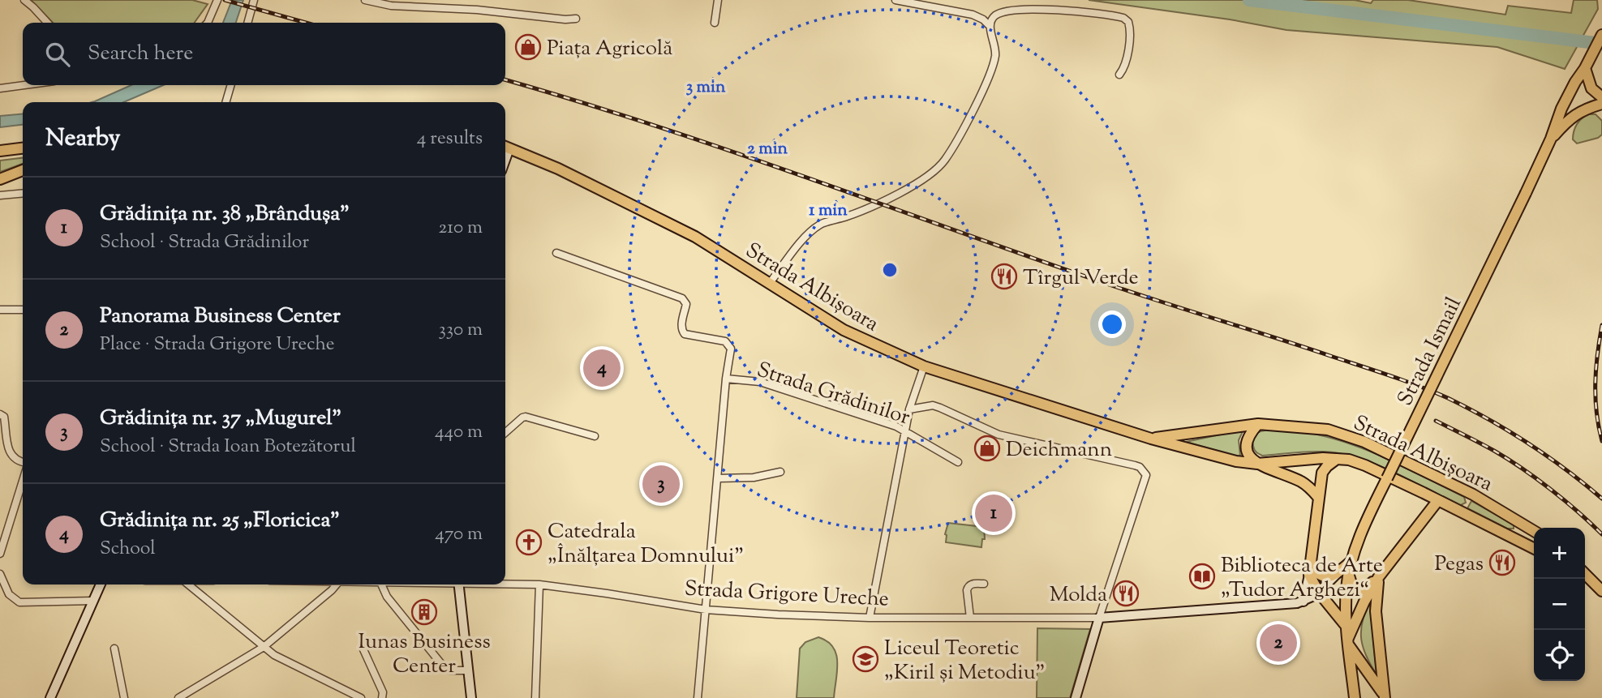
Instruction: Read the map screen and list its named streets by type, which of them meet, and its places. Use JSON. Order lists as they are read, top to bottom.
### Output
{
  "streets": {
    "main road": ["Strada Albișoara", "Strada Ismail"],
    "street": ["Strada Grădinilor", "Strada Grigore Ureche"]
  },
  "crossings": [
    ["Strada Grădinilor", "Strada Grigore Ureche"]
  ],
  "places": {
    "shop": ["Piața Agricolă", "Deichmann"],
    "restaurant": ["Tîrgul Verde", "Pegas", "Molda"],
    "church": ["Catedrala „Înălțarea Domnului”"],
    "library": ["Biblioteca de Arte „Tudor Arghezi“"],
    "building": ["Iunas Business Center"],
    "school or university": ["Liceul Teoretic „Kiril și Metodiu”"]
  },
  "page": {
    "search": "Search here",
    "heading": ["Nearby", "4 results"],
    "list": [
      {
        "mark": "1",
        "name": "Grădinița nr. 38 „Brândușa”",
        "note": "School · Strada Grădinilor",
        "value": "210 m"
      },
      {
        "mark": "2",
        "name": "Panorama Business Center",
        "note": "Place · Strada Grigore Ureche",
        "value": "330 m"
      },
      {
        "mark": "3",
        "name": "Grădinița nr. 37 „Mugurel”",
        "note": "School · Strada Ioan Botezătorul",
        "value": "440 m"
      },
      {
        "mark": "4",
        "name": "Grădinița nr. 25 „Floricica”",
        "note": "School",
        "value": "470 m"
      }
    ],
    "pins": [
      "4",
      "3",
      "1",
      "2"
    ],
    "map_buttons": ["+", "−"]
  },
  "rings": ["3 min", "2 min", "1 min"]
}
